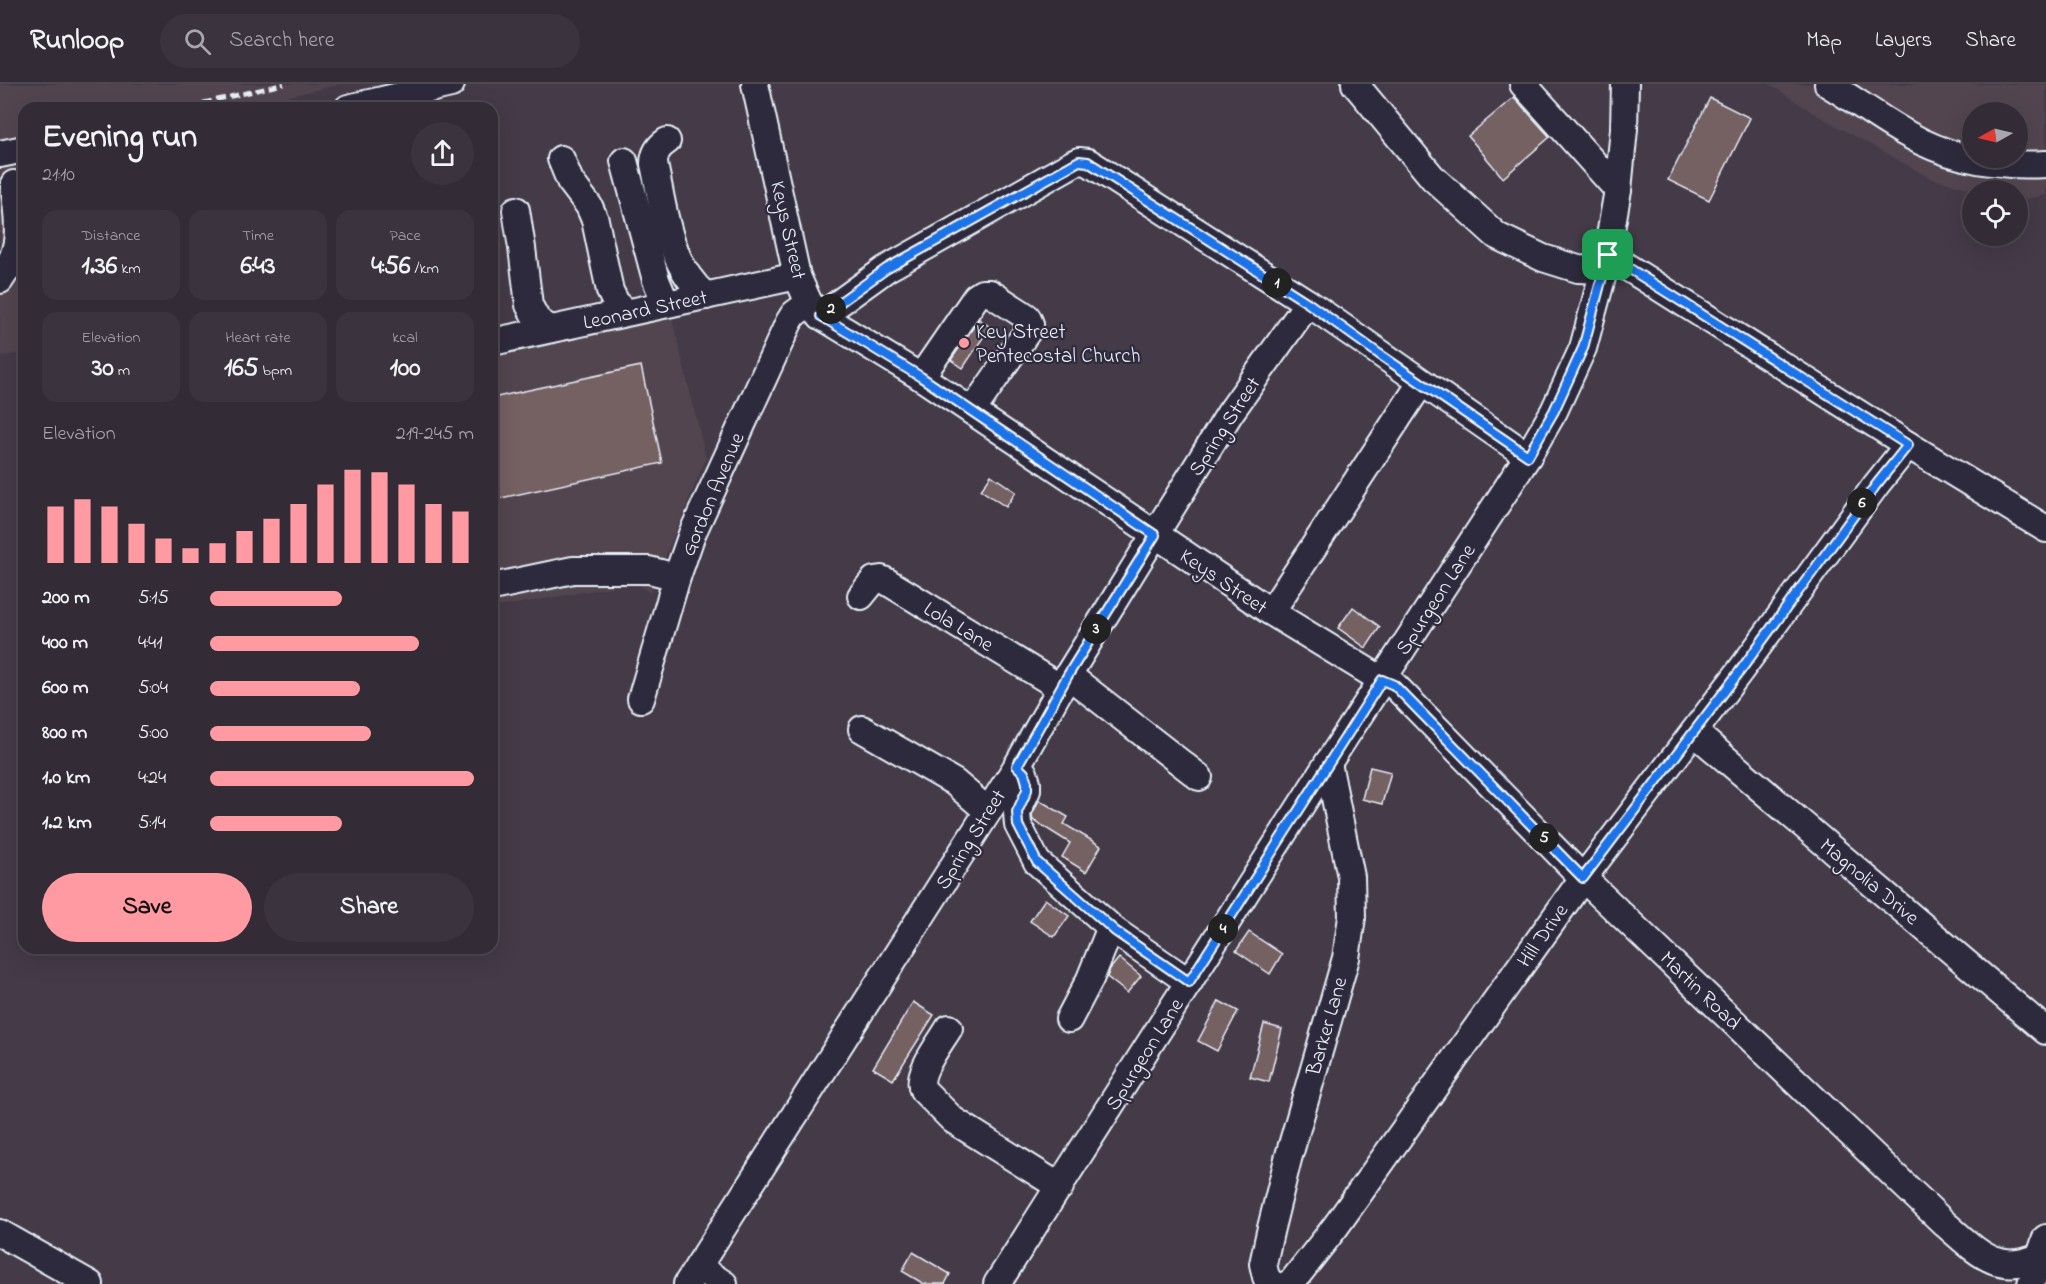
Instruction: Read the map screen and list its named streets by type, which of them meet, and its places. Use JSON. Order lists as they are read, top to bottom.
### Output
{
  "streets": {
    "street": [
      "Keys Street",
      "Leonard Street",
      "Spring Street",
      "Gordon Avenue",
      "Spurgeon Lane",
      "Lola Lane",
      "Magnolia Drive",
      "Hill Drive",
      "Martin Road",
      "Barker Lane"
    ]
  },
  "crossings": [
    ["Keys Street", "Leonard Street"],
    ["Keys Street", "Spring Street"],
    ["Keys Street", "Gordon Avenue"],
    ["Keys Street", "Spurgeon Lane"],
    ["Keys Street", "Martin Road"],
    ["Spring Street", "Gordon Avenue"],
    ["Spring Street", "Lola Lane"],
    ["Spurgeon Lane", "Martin Road"],
    ["Spurgeon Lane", "Barker Lane"],
    ["Magnolia Drive", "Hill Drive"],
    ["Hill Drive", "Martin Road"]
  ],
  "places": ["Key Street Pentecostal Church"],
  "north": "left",
  "page": {
    "header": "Runloop",
    "search": "Search here",
    "nav": ["Map", "Layers", "Share"],
    "heading": ["Evening run", "21:10"],
    "stats": [
      ["Distance", "1.36 km"],
      ["Time", "6:43"],
      ["Pace", "4:56 /km"],
      ["Elevation", "30 m"],
      ["Heart rate", "165 bpm"],
      ["kcal", "100"]
    ],
    "pins": [
      "1",
      "2",
      "6",
      "3",
      "5",
      "4"
    ],
    "chart": ["Elevation", "219–245 m"],
    "list": [
      {
        "name": "200 m",
        "note": "5:15"
      },
      {
        "name": "400 m",
        "note": "4:41"
      },
      {
        "name": "600 m",
        "note": "5:04"
      },
      {
        "name": "800 m",
        "note": "5:00"
      },
      {
        "name": "1.0 km",
        "note": "4:24"
      },
      {
        "name": "1.2 km",
        "note": "5:14"
      }
    ],
    "buttons": ["Save", "Share"]
  }
}
